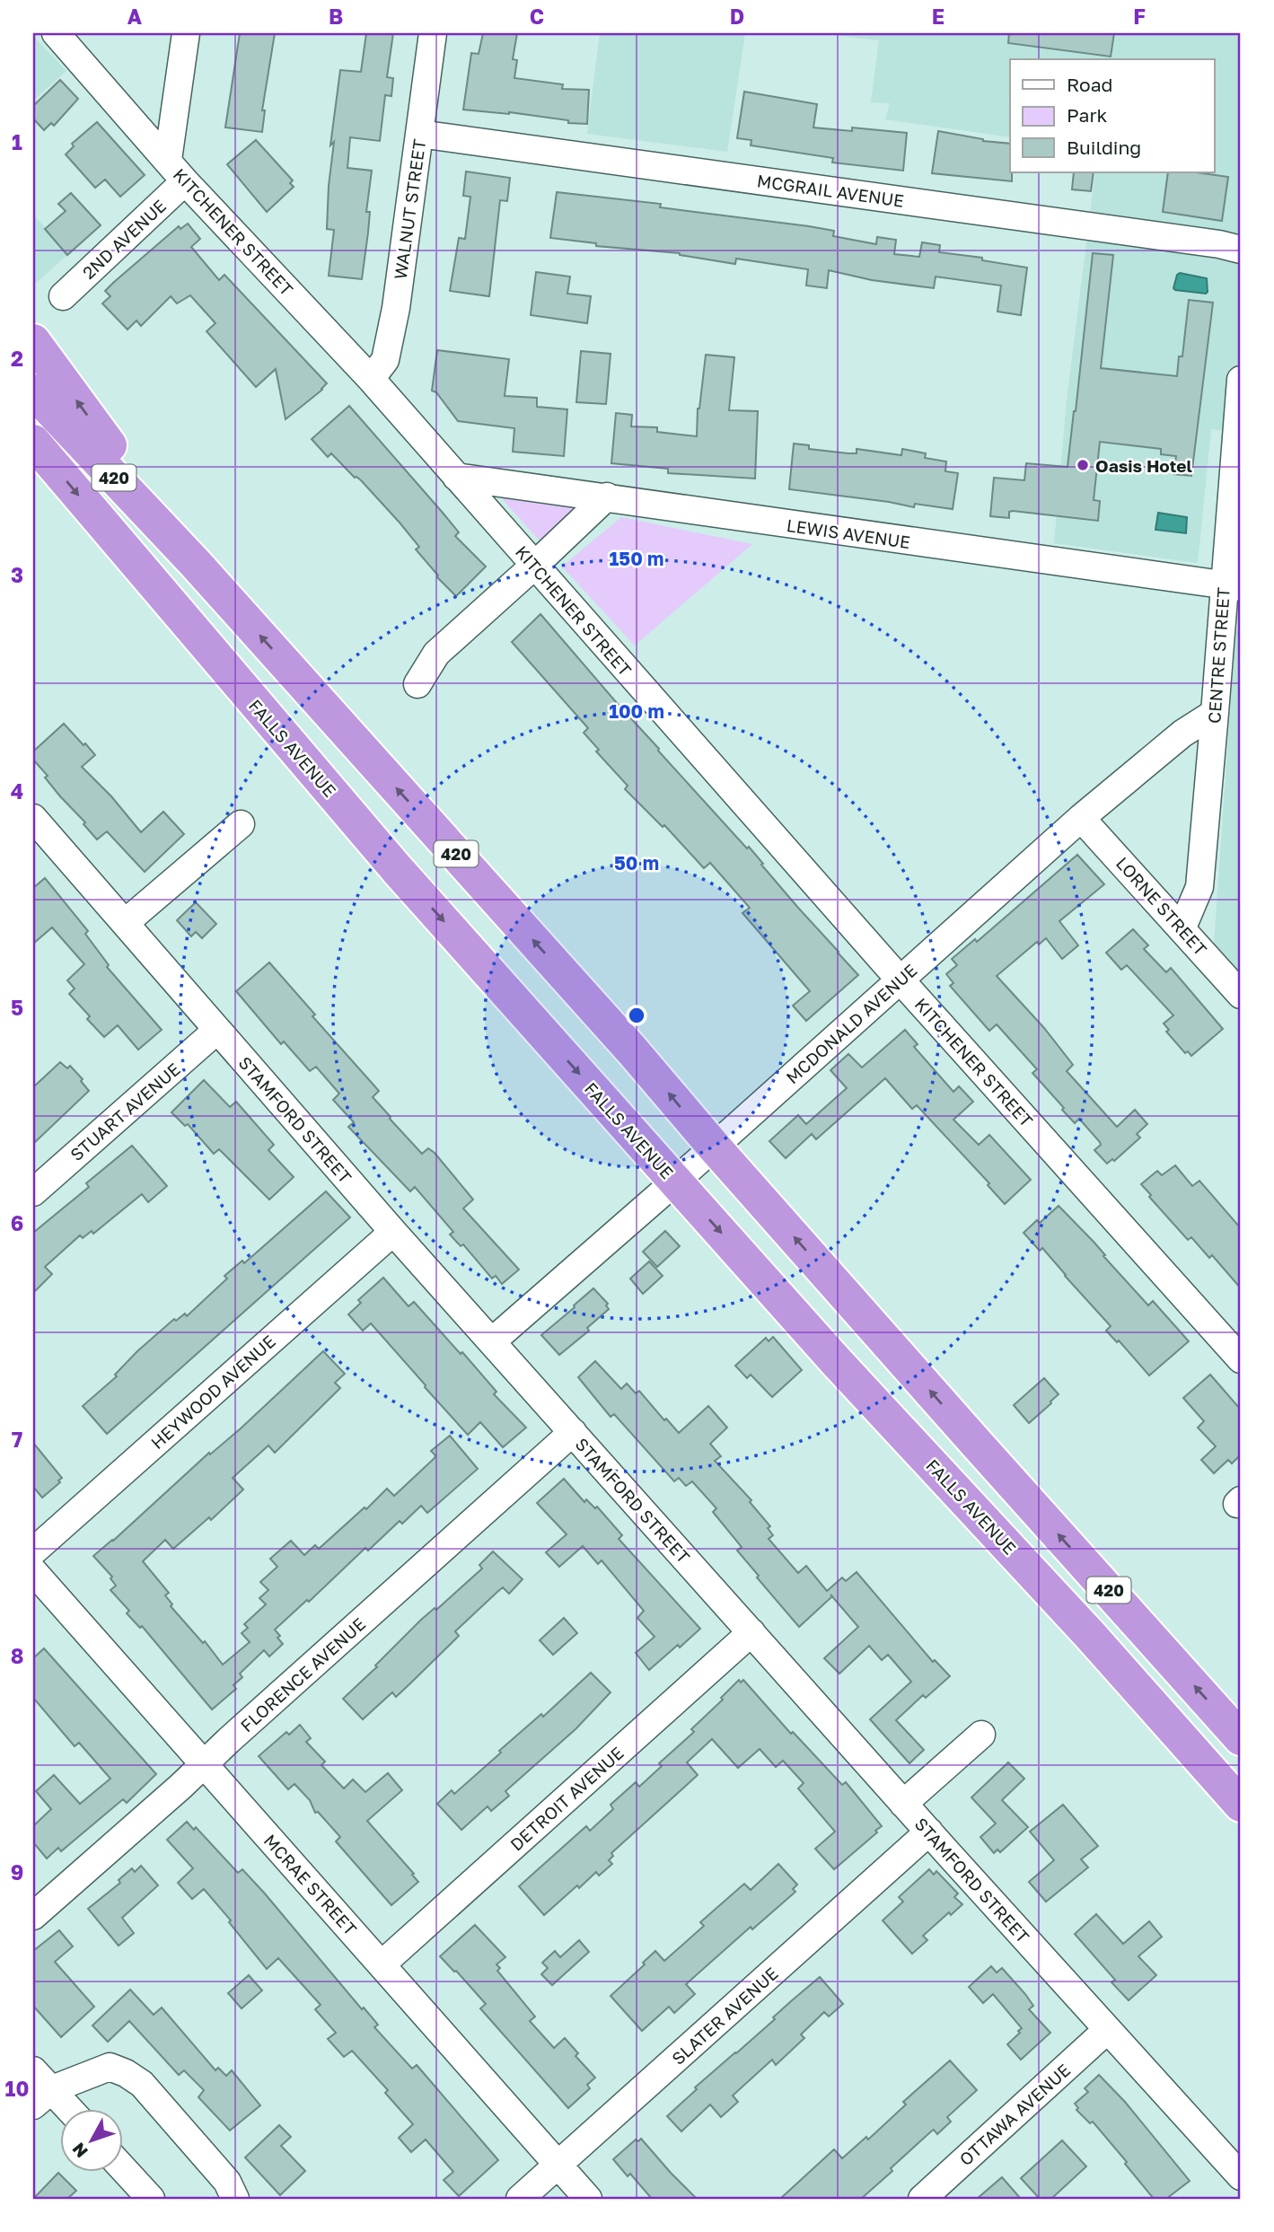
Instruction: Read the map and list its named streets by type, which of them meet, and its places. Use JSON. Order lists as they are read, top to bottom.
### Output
{
  "streets": {
    "highway": ["420", "FALLS AVENUE"],
    "street": [
      "MCGRAIL AVENUE",
      "WALNUT STREET",
      "KITCHENER STREET",
      "2ND AVENUE",
      "LEWIS AVENUE",
      "CENTRE STREET",
      "LORNE STREET",
      "MCDONALD AVENUE",
      "STUART AVENUE",
      "STAMFORD STREET",
      "HEYWOOD AVENUE",
      "FLORENCE AVENUE",
      "DETROIT AVENUE",
      "MCRAE STREET",
      "SLATER AVENUE",
      "OTTAWA AVENUE"
    ]
  },
  "crossings": [
    ["MCGRAIL AVENUE", "WALNUT STREET"],
    ["WALNUT STREET", "KITCHENER STREET"],
    ["KITCHENER STREET", "2ND AVENUE"],
    ["KITCHENER STREET", "LEWIS AVENUE"],
    ["KITCHENER STREET", "MCDONALD AVENUE"],
    ["420", "MCDONALD AVENUE"],
    ["LEWIS AVENUE", "CENTRE STREET"],
    ["CENTRE STREET", "LORNE STREET"],
    ["CENTRE STREET", "MCDONALD AVENUE"],
    ["FALLS AVENUE", "MCDONALD AVENUE"],
    ["LORNE STREET", "MCDONALD AVENUE"],
    ["MCDONALD AVENUE", "STAMFORD STREET"],
    ["STUART AVENUE", "STAMFORD STREET"],
    ["STAMFORD STREET", "HEYWOOD AVENUE"],
    ["STAMFORD STREET", "FLORENCE AVENUE"],
    ["STAMFORD STREET", "DETROIT AVENUE"],
    ["STAMFORD STREET", "SLATER AVENUE"],
    ["STAMFORD STREET", "OTTAWA AVENUE"],
    ["FLORENCE AVENUE", "MCRAE STREET"],
    ["DETROIT AVENUE", "MCRAE STREET"],
    ["MCRAE STREET", "SLATER AVENUE"]
  ],
  "places": ["Oasis Hotel"],
  "legend": ["Road", "Park", "Building"],
  "north": "bottom left",
  "grid": {
    "columns": [
      "A",
      "B",
      "C",
      "D",
      "E",
      "F"
    ],
    "rows": [
      "1",
      "2",
      "3",
      "4",
      "5",
      "6",
      "7",
      "8",
      "9",
      "10"
    ]
  },
  "rings": ["150 m", "100 m", "50 m"]
}
